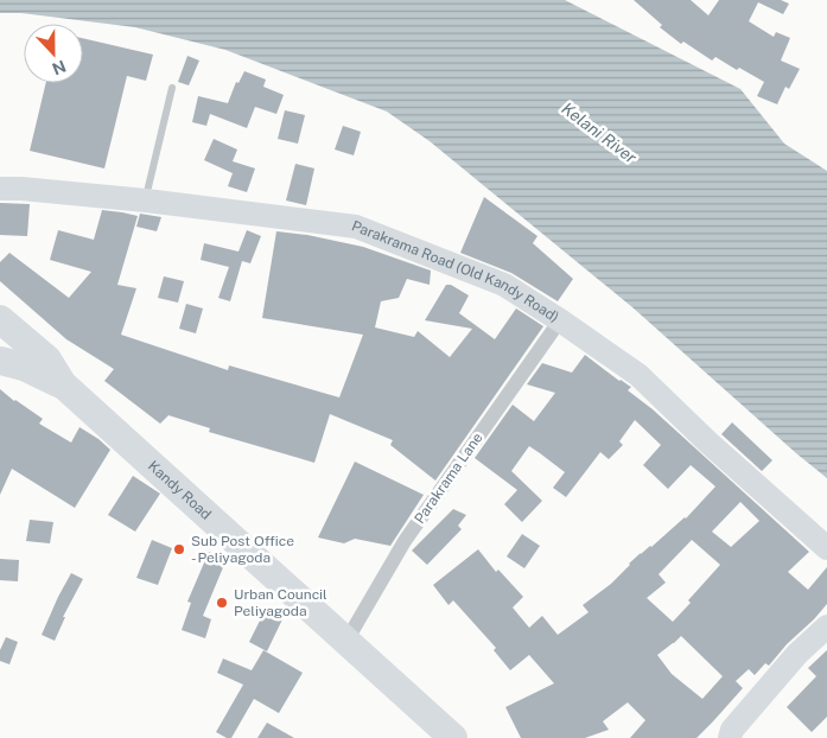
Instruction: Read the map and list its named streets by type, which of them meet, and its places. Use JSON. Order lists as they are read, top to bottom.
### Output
{
  "streets": {
    "highway": ["Kandy Road"],
    "main road": ["Parakrama Road (Old Kandy Road)"],
    "street": ["Parakrama Lane"]
  },
  "crossings": [
    ["Parakrama Road (Old Kandy Road)", "Parakrama Lane"],
    ["Parakrama Lane", "Kandy Road"]
  ],
  "water": ["Kelani River"],
  "places": ["Sub Post Office - Peliyagoda", "Urban Council Peliyagoda"],
  "north": "bottom"
}
